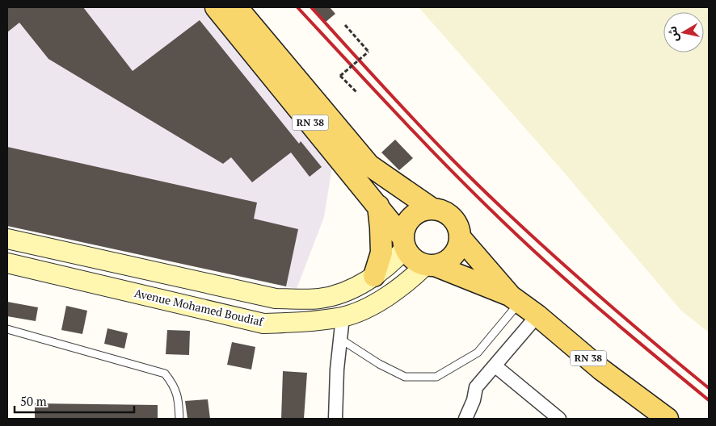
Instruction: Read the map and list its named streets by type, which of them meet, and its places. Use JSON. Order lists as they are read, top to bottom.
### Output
{
  "streets": {
    "main road": ["RN 38", "Avenue Mohamed Boudiaf"]
  },
  "crossings": [
    ["RN 38", "Avenue Mohamed Boudiaf"]
  ],
  "scale_bar": "50 m",
  "north": "left"
}
